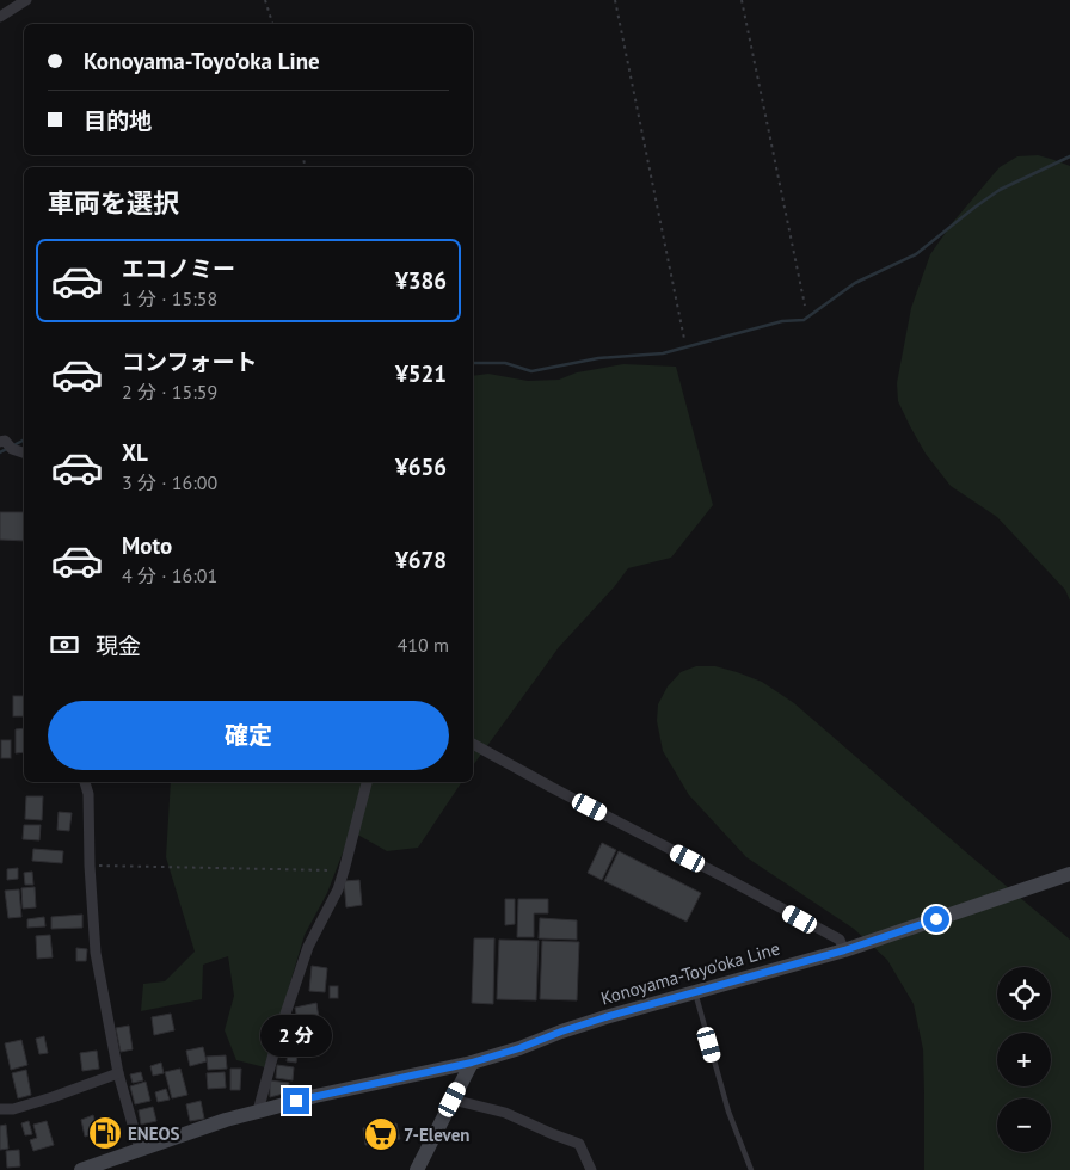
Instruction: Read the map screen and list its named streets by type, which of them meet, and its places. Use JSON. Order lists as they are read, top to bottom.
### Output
{
  "streets": {
    "main road": ["Konoyama-Toyo'oka Line"]
  },
  "places": {
    "fuel station": ["ENEOS"],
    "supermarket": ["7-Eleven"]
  },
  "page": {
    "banner": ["Konoyama-Toyo'oka Line", "目的地"],
    "heading": "車両を選択",
    "list": [
      {
        "name": "エコノミー",
        "note": "1 分 · 15:58",
        "value": "¥386"
      },
      {
        "name": "コンフォート",
        "note": "2 分 · 15:59",
        "value": "¥521"
      },
      {
        "name": "XL",
        "note": "3 分 · 16:00",
        "value": "¥656"
      },
      {
        "name": "Moto",
        "note": "4 分 · 16:01",
        "value": "¥678"
      }
    ],
    "pay": ["現金", "410 m"],
    "buttons": "確定",
    "map_buttons": ["+", "−"],
    "bubble": "2 分"
  }
}
